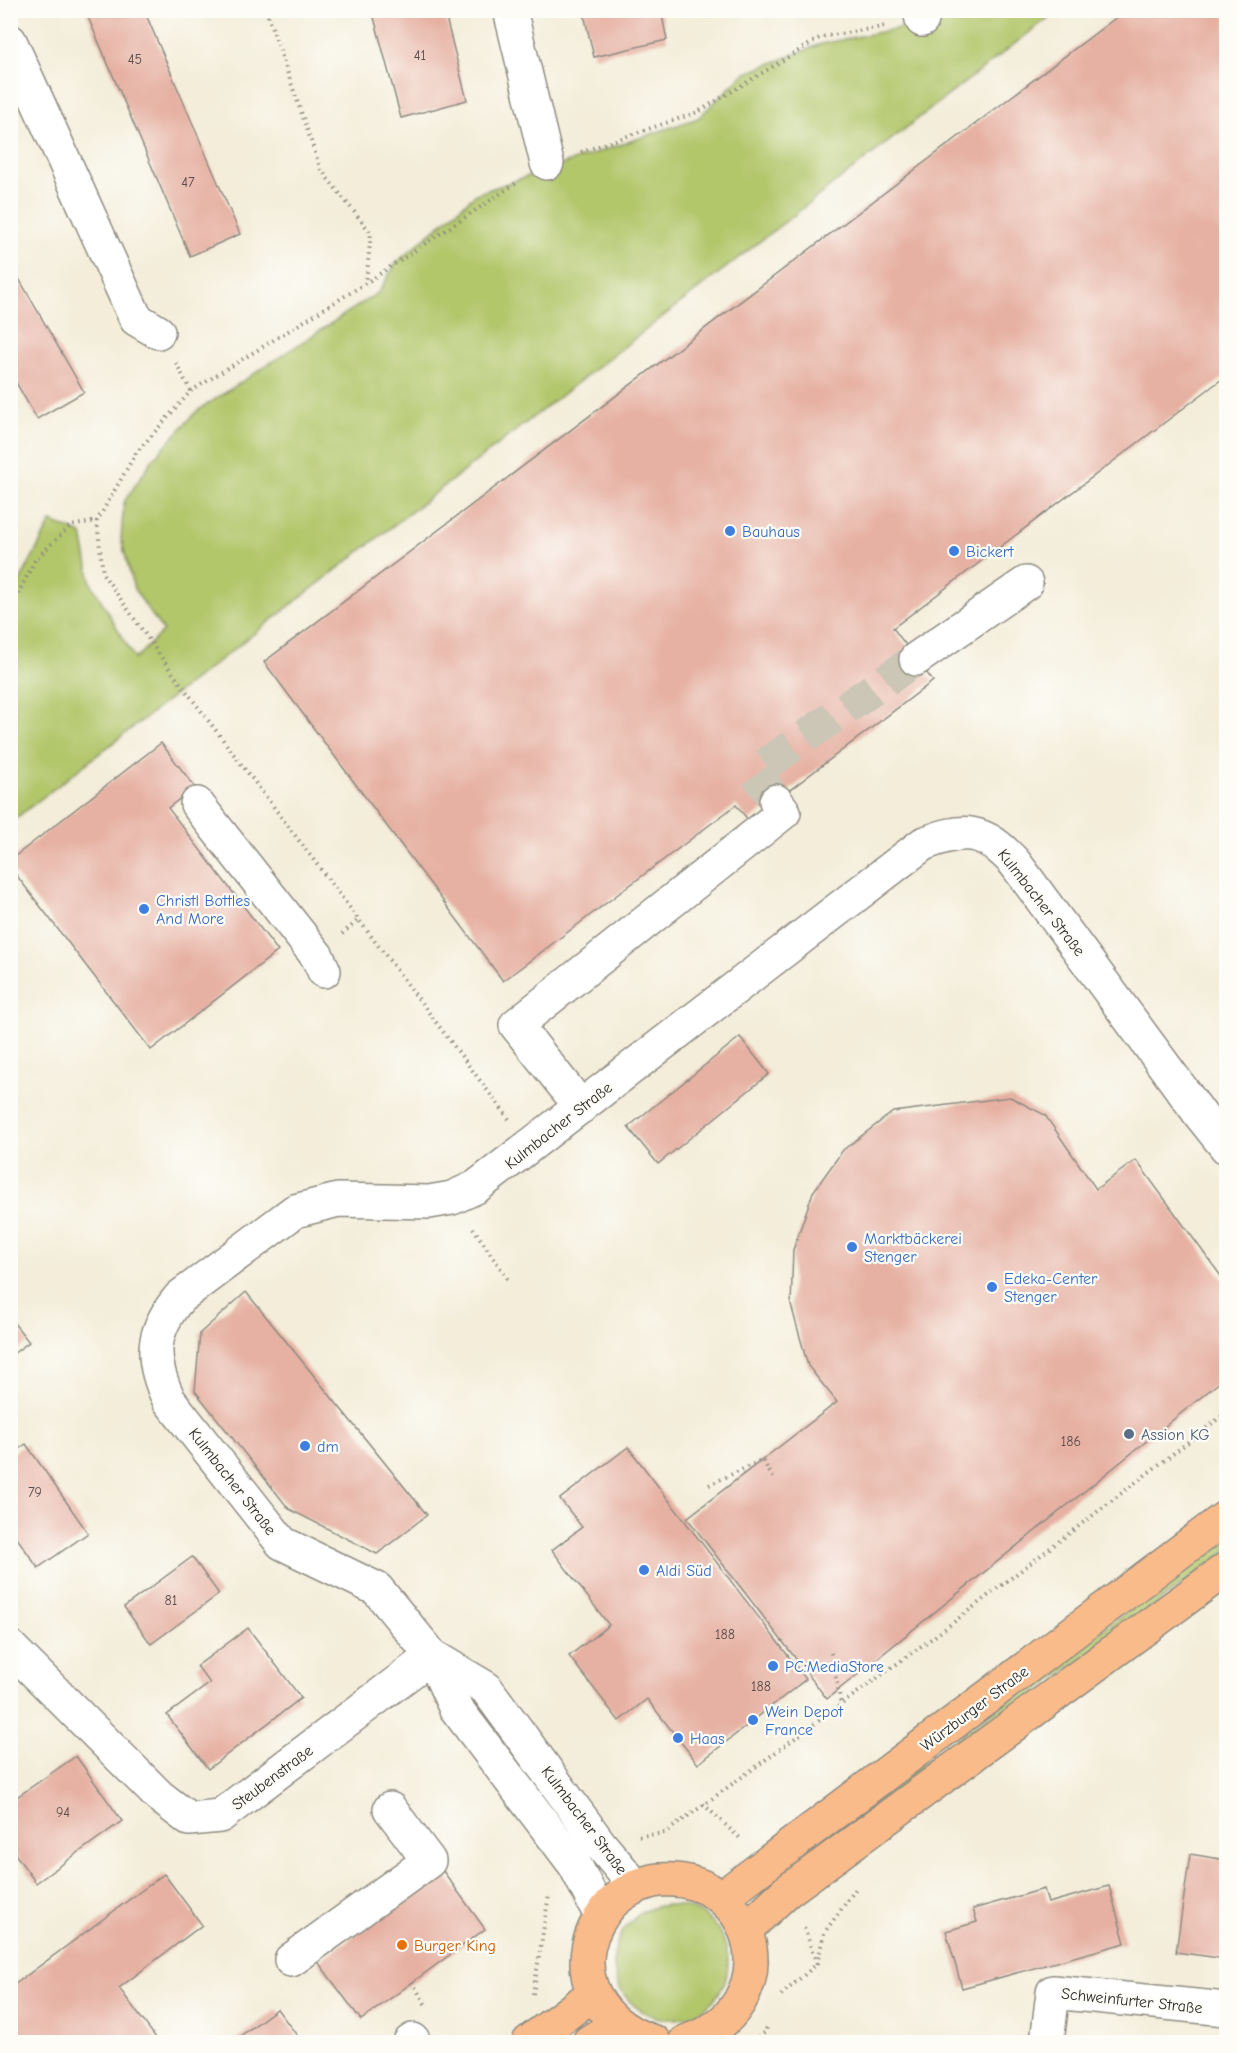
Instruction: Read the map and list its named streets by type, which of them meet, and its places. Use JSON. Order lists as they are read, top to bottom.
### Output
{
  "streets": {
    "main road": ["Würzburger Straße"],
    "street": ["Kulmbacher Straße", "Steubenstraße", "Schweinfurter Straße"]
  },
  "crossings": [
    ["Kulmbacher Straße", "Steubenstraße"]
  ],
  "places": [
    "Bauhaus",
    "Bickert",
    "Christl Bottles And More",
    "Marktbäckerei Stenger",
    "Edeka-Center Stenger",
    "Assion KG",
    "dm",
    "Aldi Süd",
    "PC:MediaStore",
    "Wein Depot France",
    "Haas",
    "Burger King"
  ],
  "house_numbers": [
    "41",
    "45",
    "47",
    "186",
    "79",
    "81",
    "188",
    "188",
    "94"
  ]
}
